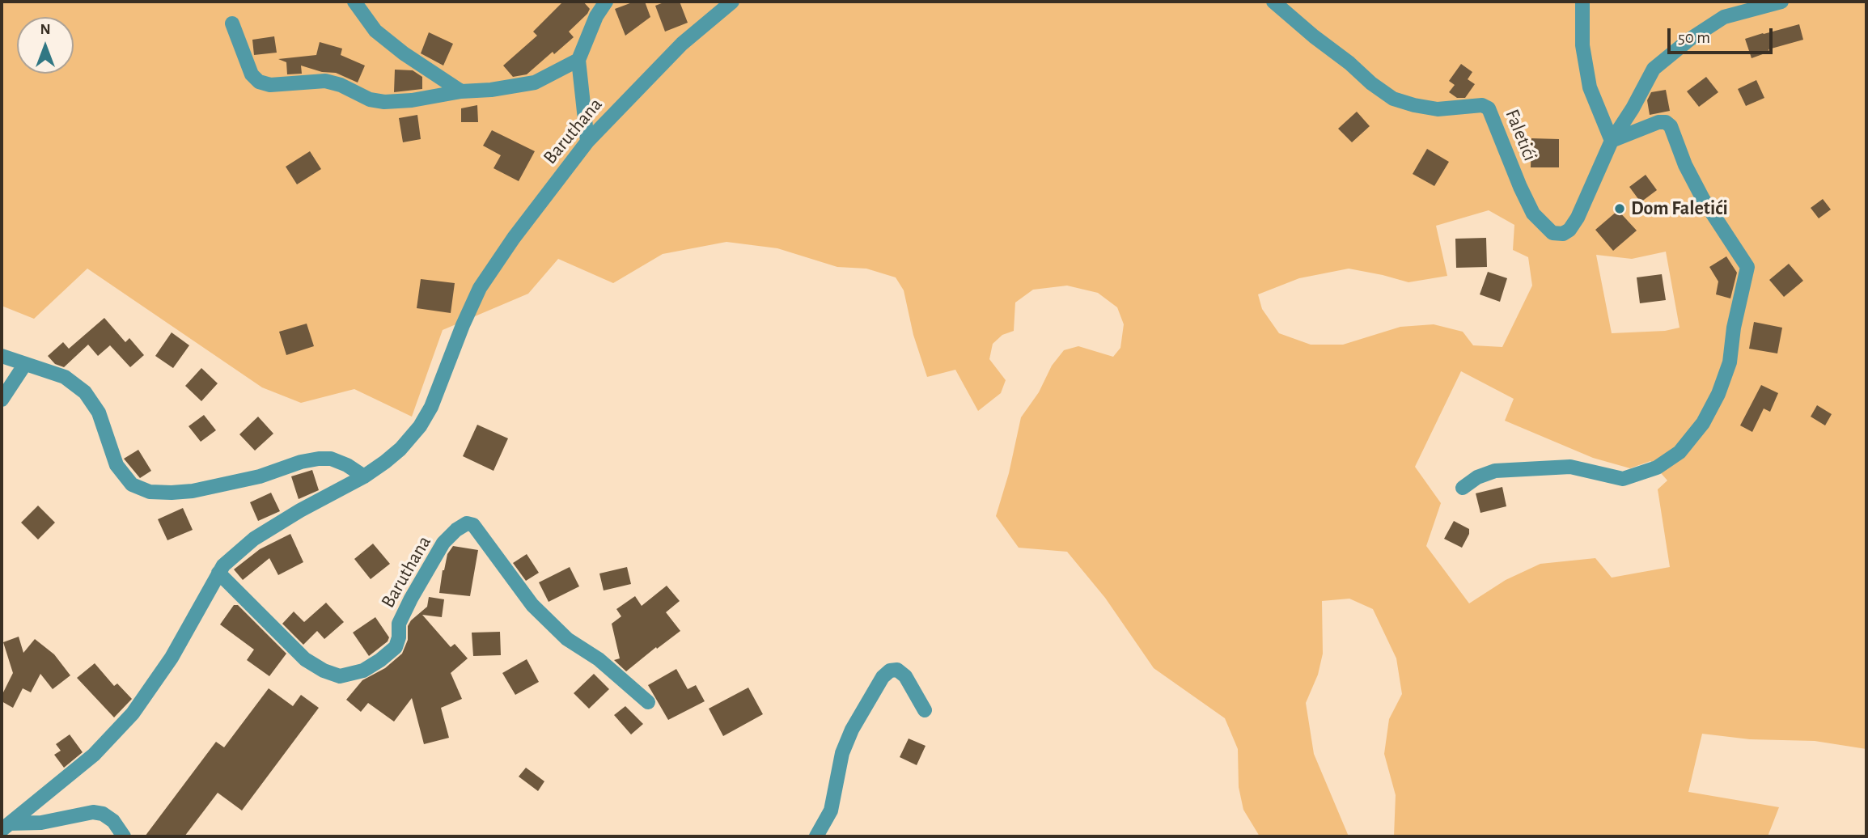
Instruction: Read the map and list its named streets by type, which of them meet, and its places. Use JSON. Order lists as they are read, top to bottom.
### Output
{
  "streets": {
    "street": ["Baruthana", "Faletići"]
  },
  "places": ["Dom Faletići"],
  "scale_bar": "50 m",
  "north": "top"
}
